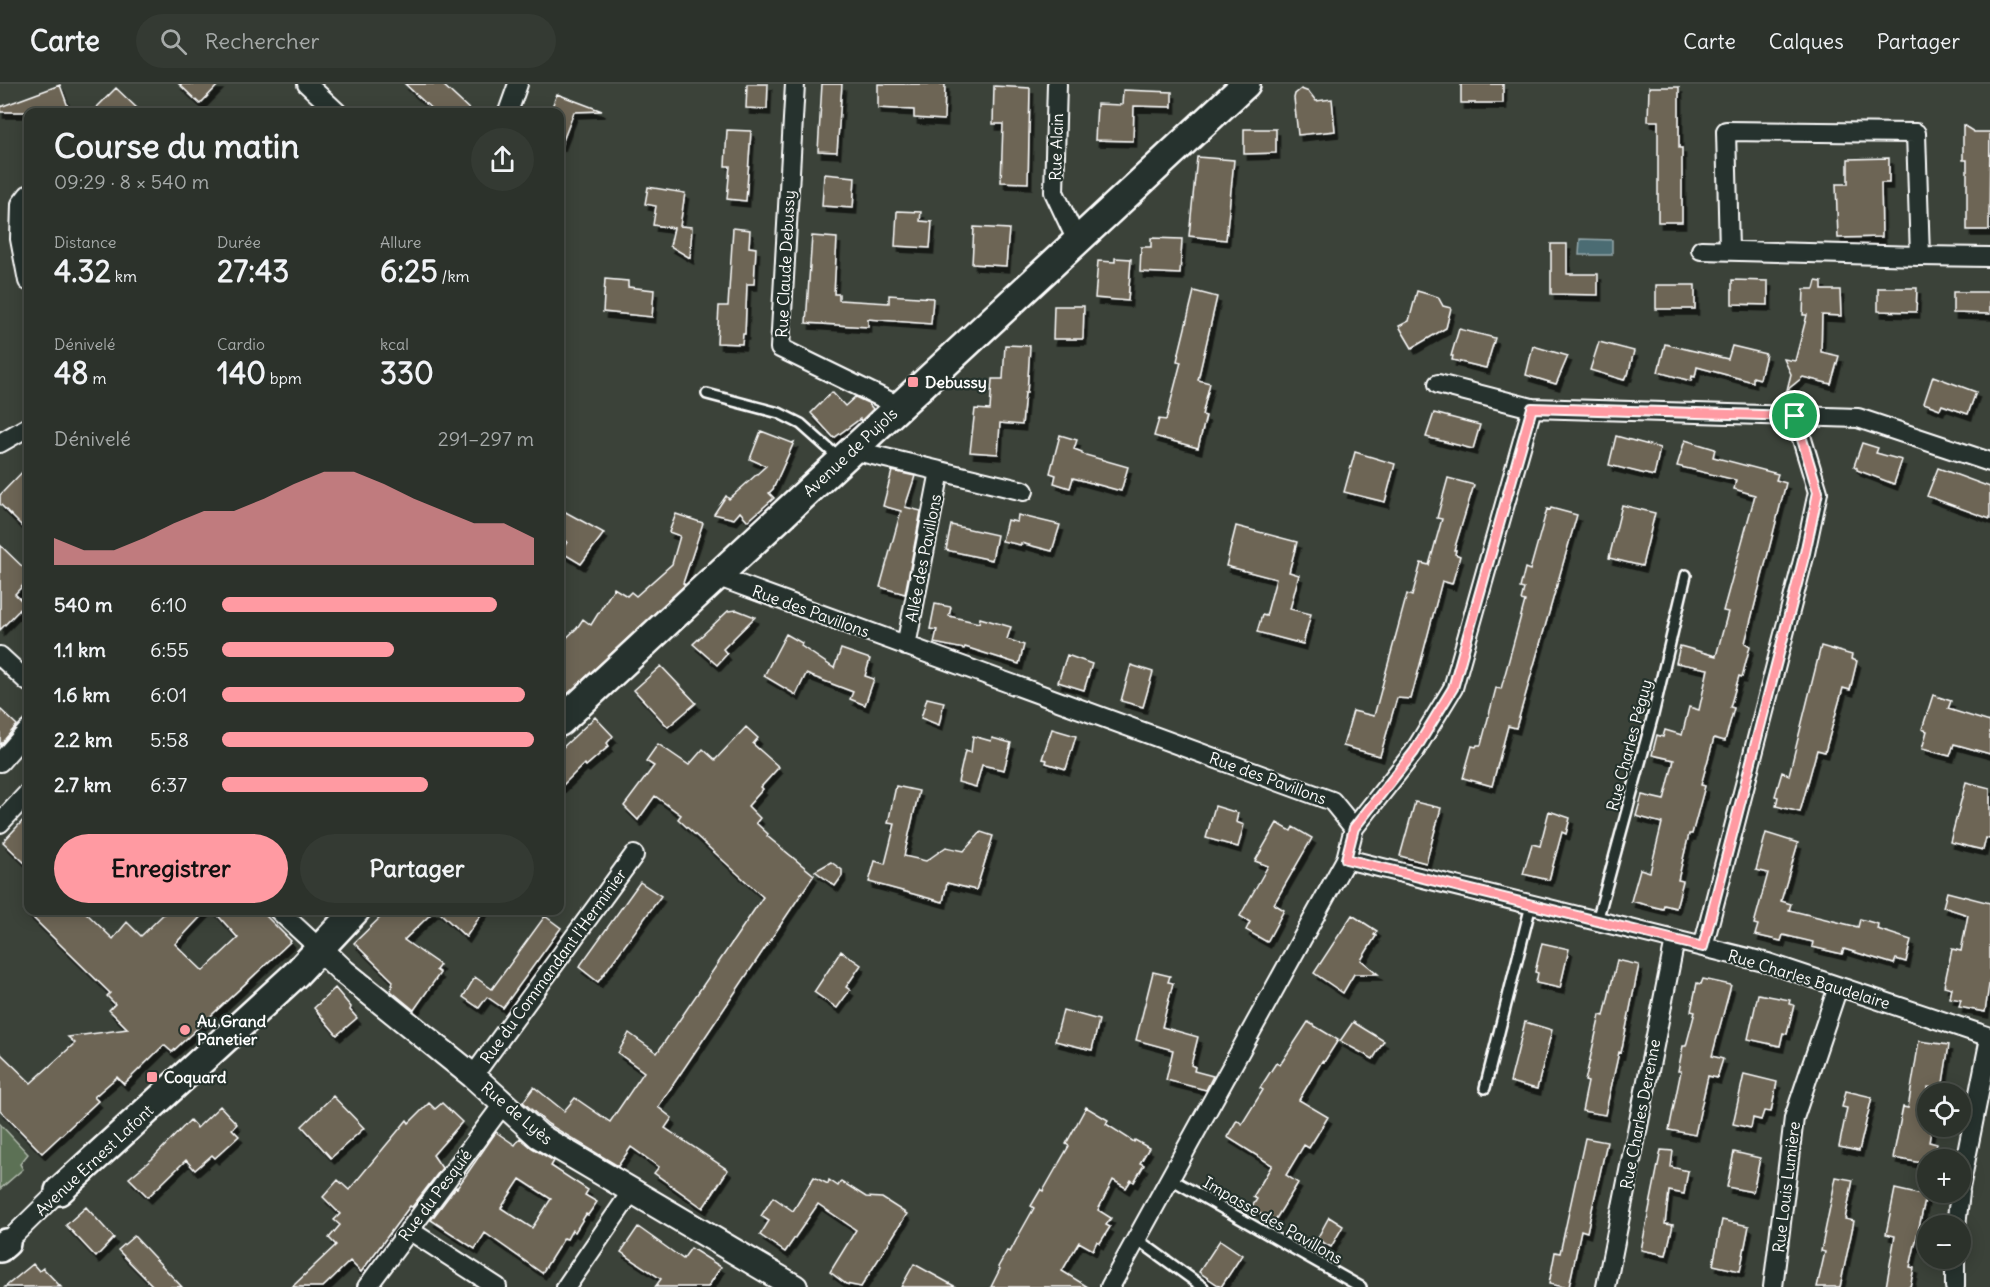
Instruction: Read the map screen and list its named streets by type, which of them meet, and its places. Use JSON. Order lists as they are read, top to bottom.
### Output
{
  "streets": {
    "main road": ["Avenue de Pujols", "Avenue Ernest Lafont"],
    "street": [
      "Rue Alain",
      "Rue Claude Debussy",
      "Allée des Pavillons",
      "Rue des Pavillons",
      "Rue du Commandant l’Herminier",
      "Rue Charles Baudelaire",
      "Rue de Lyès",
      "Rue Charles Derenne",
      "Rue Louis Lumière",
      "Rue du Pesquié"
    ],
    "lane": ["Rue Charles Péguy", "Impasse des Pavillons"]
  },
  "crossings": [
    ["Rue Alain", "Avenue de Pujols"],
    ["Rue Claude Debussy", "Avenue de Pujols"],
    ["Avenue de Pujols", "Allée des Pavillons"],
    ["Avenue de Pujols", "Rue des Pavillons"],
    ["Allée des Pavillons", "Rue des Pavillons"],
    ["Rue Charles Péguy", "Rue Charles Baudelaire"],
    ["Rue du Commandant l’Herminier", "Rue de Lyès"],
    ["Rue Charles Baudelaire", "Rue Charles Derenne"],
    ["Rue Charles Baudelaire", "Rue Louis Lumière"],
    ["Rue de Lyès", "Avenue Ernest Lafont"],
    ["Rue de Lyès", "Rue du Pesquié"]
  ],
  "places": {
    "transit": ["Debussy", "Coquard"],
    "other": ["Au Grand Panetier"]
  },
  "page": {
    "header": "Carte",
    "search": "Rechercher",
    "nav": ["Carte", "Calques", "Partager"],
    "heading": ["Course du matin", "09:29 · 8 × 540 m"],
    "stats": [
      ["Distance", "4.32 km"],
      ["Durée", "27:43"],
      ["Allure", "6:25 /km"],
      ["Dénivelé", "48 m"],
      ["Cardio", "140 bpm"],
      ["kcal", "330"]
    ],
    "chart": ["Dénivelé", "291–297 m"],
    "list": [
      {
        "name": "540 m",
        "note": "6:10"
      },
      {
        "name": "1.1 km",
        "note": "6:55"
      },
      {
        "name": "1.6 km",
        "note": "6:01"
      },
      {
        "name": "2.2 km",
        "note": "5:58"
      },
      {
        "name": "2.7 km",
        "note": "6:37"
      }
    ],
    "buttons": ["Enregistrer", "Partager"],
    "map_buttons": ["+", "−"]
  }
}
